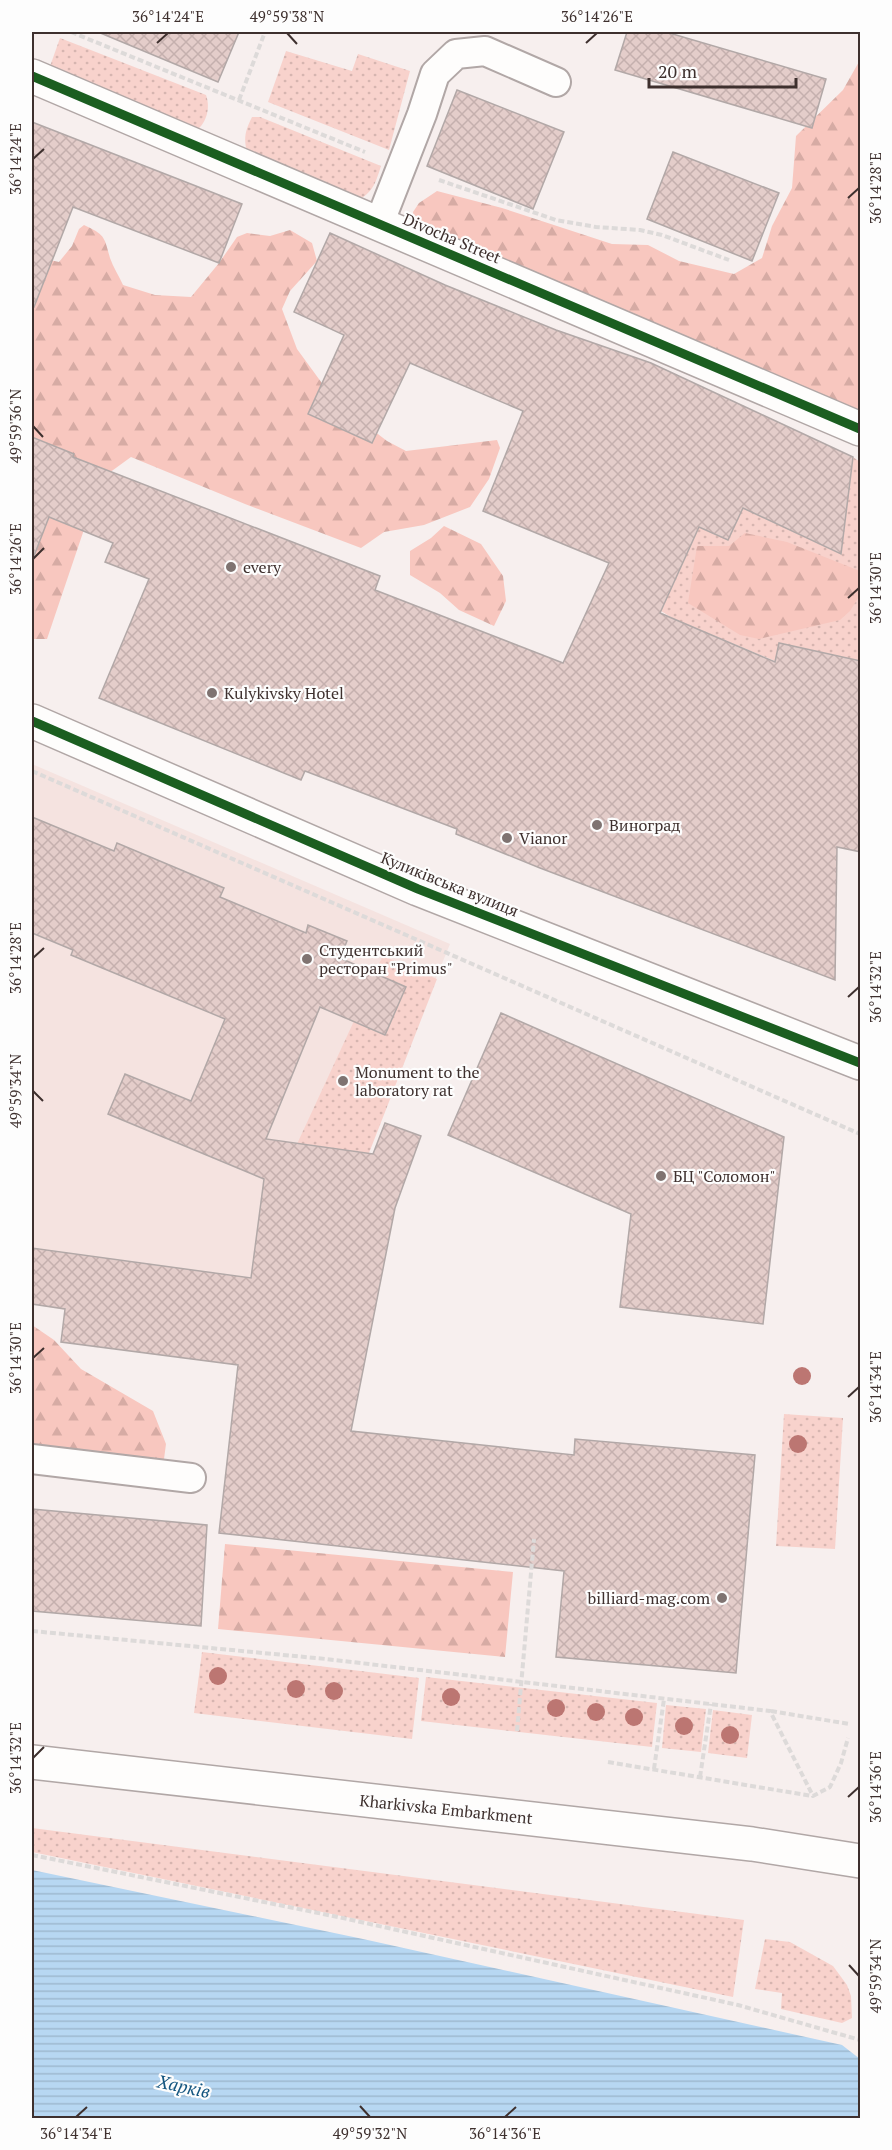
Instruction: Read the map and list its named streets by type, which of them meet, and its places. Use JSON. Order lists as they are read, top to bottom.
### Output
{
  "streets": {
    "street": ["Divocha Street", "Куликівська вулиця", "Kharkivska Embarkment"]
  },
  "water": ["Харків"],
  "places": [
    "every",
    "Kulykivsky Hotel",
    "Виноград",
    "Vianor",
    "Студентський ресторан \"Primus\"",
    "Monument to the laboratory rat",
    "БЦ \"Соломон\"",
    "billiard-mag.com"
  ],
  "scale_bar": "20 m",
  "coordinates": [
    "36°14'24\"E",
    "49°59'38\"N",
    "36°14'26\"E",
    "36°14'28\"E",
    "49°59'36\"N",
    "36°14'30\"E",
    "36°14'32\"E",
    "49°59'34\"N",
    "36°14'34\"E",
    "36°14'36\"E",
    "49°59'32\"N"
  ]
}
